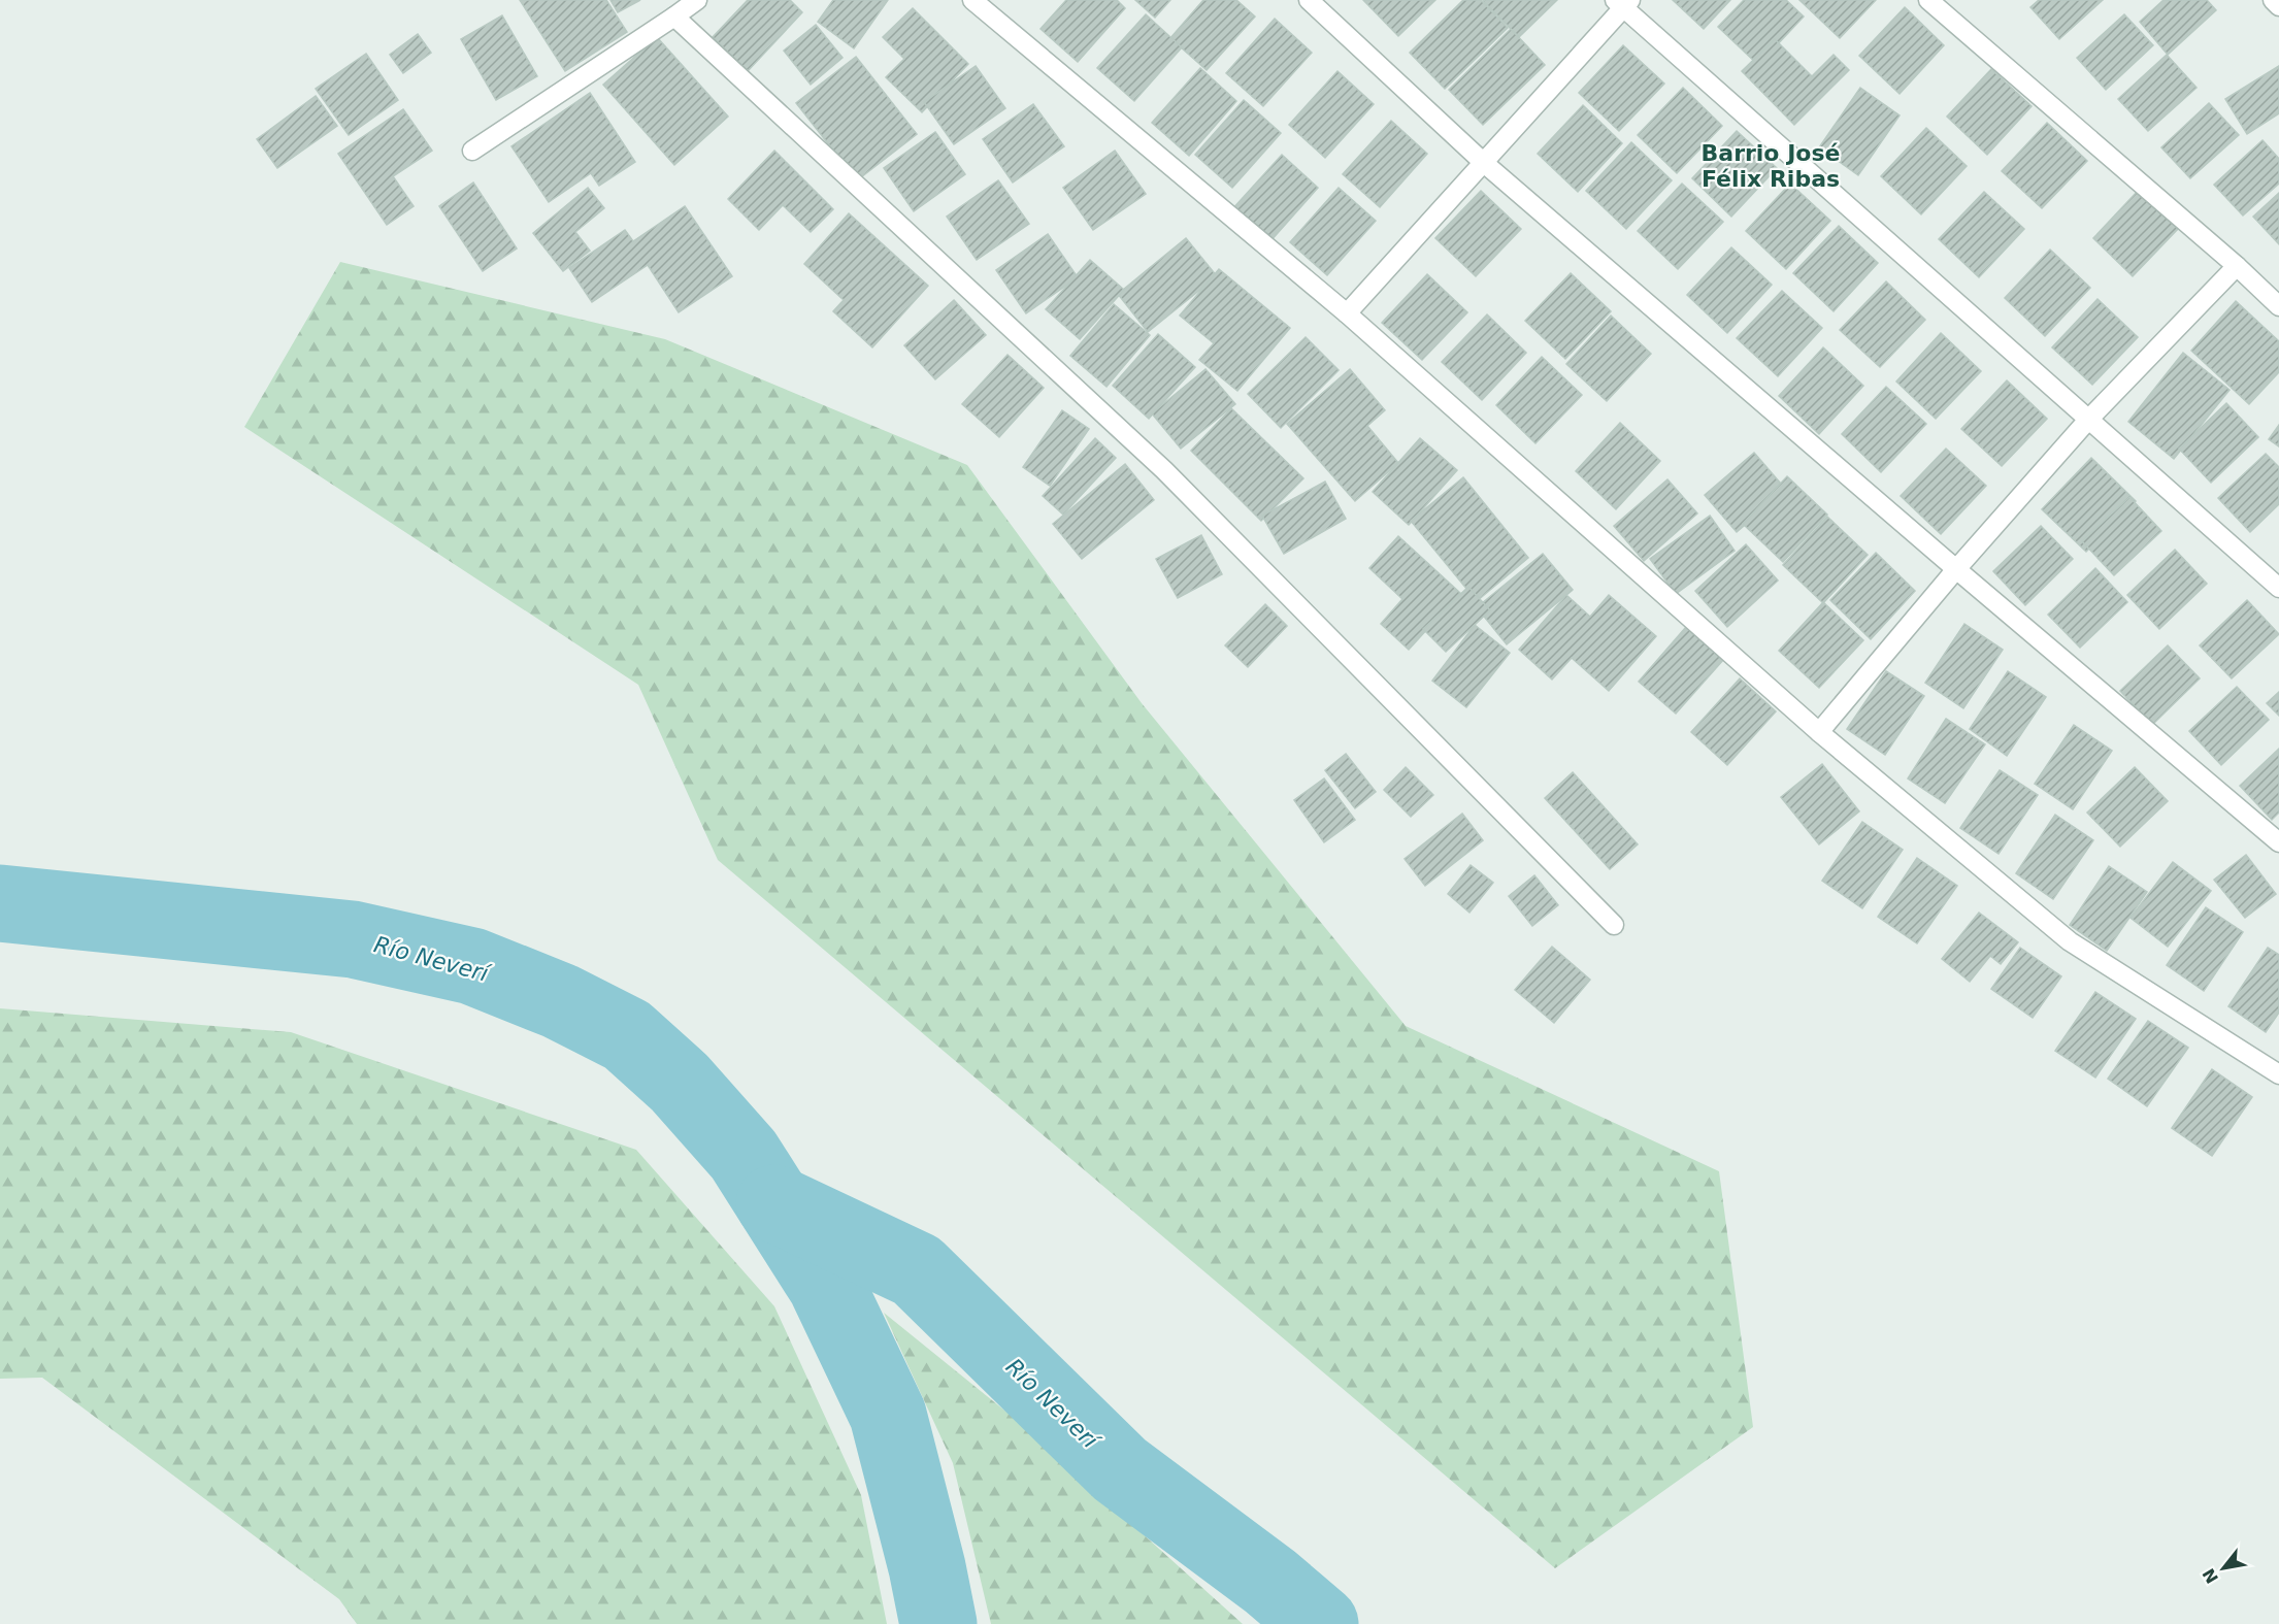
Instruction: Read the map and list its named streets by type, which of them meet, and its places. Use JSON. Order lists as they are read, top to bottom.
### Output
{
  "districts": ["Barrio José Félix Ribas"],
  "water": ["Río Neverí"],
  "north": "bottom left"
}
